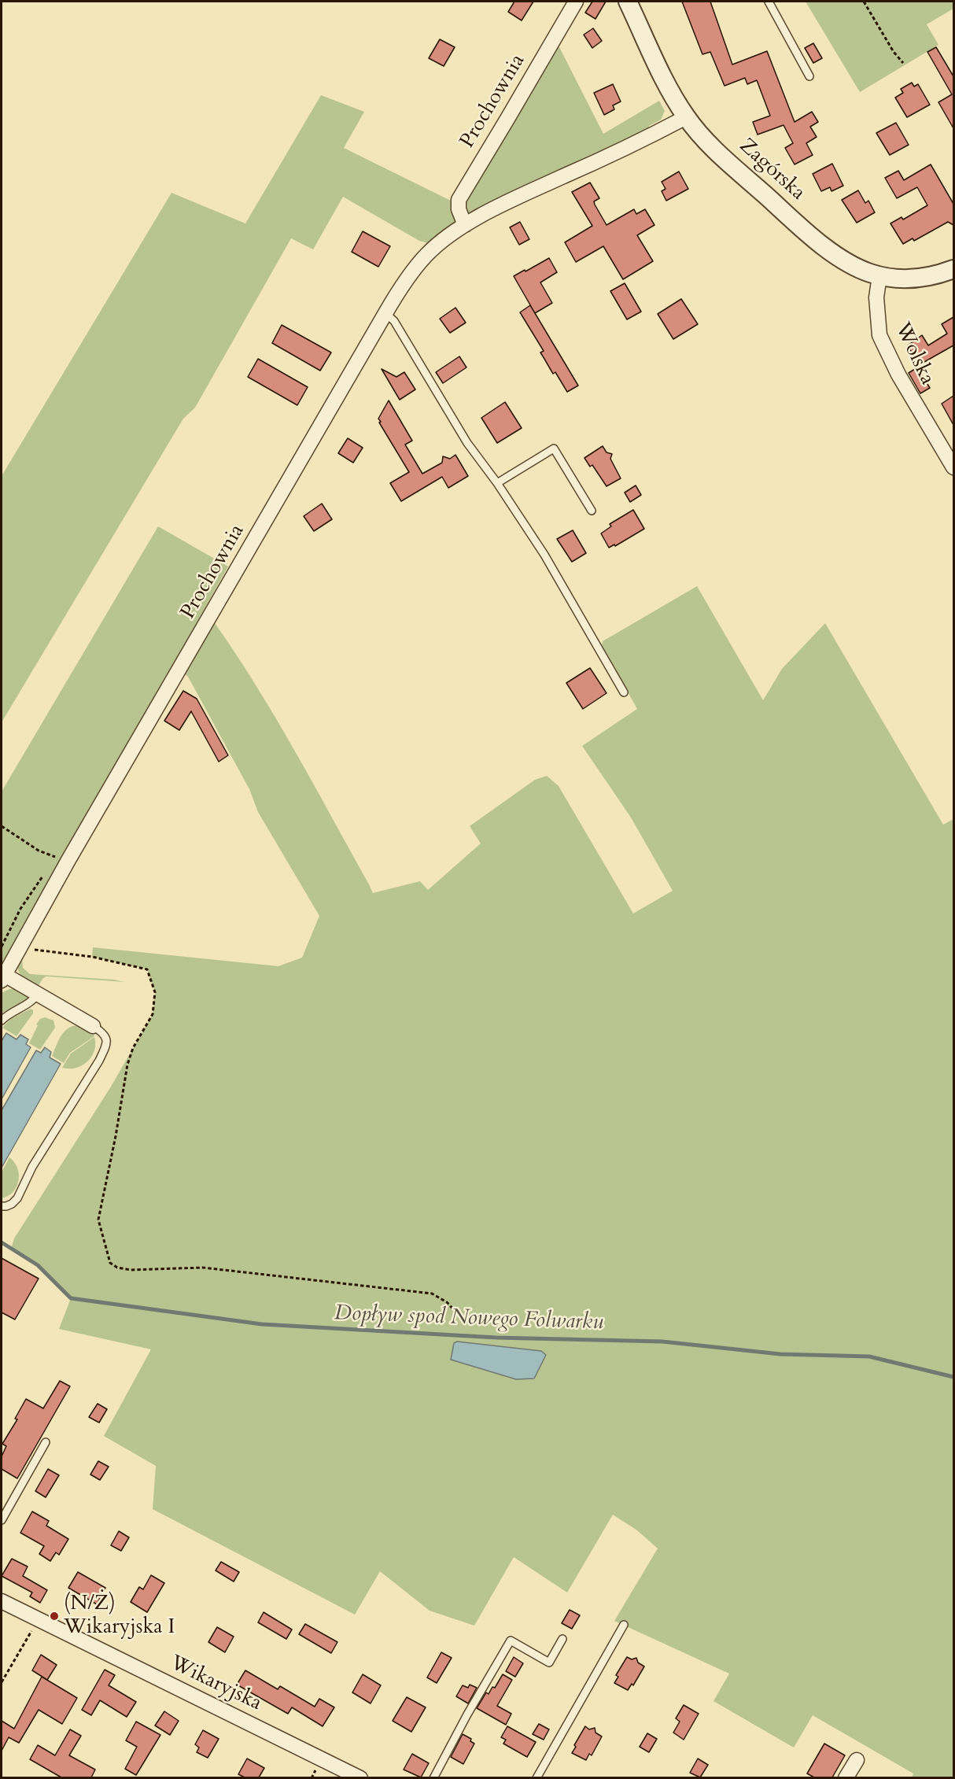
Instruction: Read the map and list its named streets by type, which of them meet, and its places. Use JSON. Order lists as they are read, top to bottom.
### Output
{
  "streets": {
    "street": [
      "Prochownia",
      "Zagórska",
      "Wolska",
      "Wikaryjska"
    ]
  },
  "crossings": [
    ["Prochownia", "Zagórska"],
    ["Zagórska", "Wolska"]
  ],
  "water": ["Dopływ spod Nowego Folwarku"],
  "places": ["(N/Ż) Wikaryjska I"]
}
